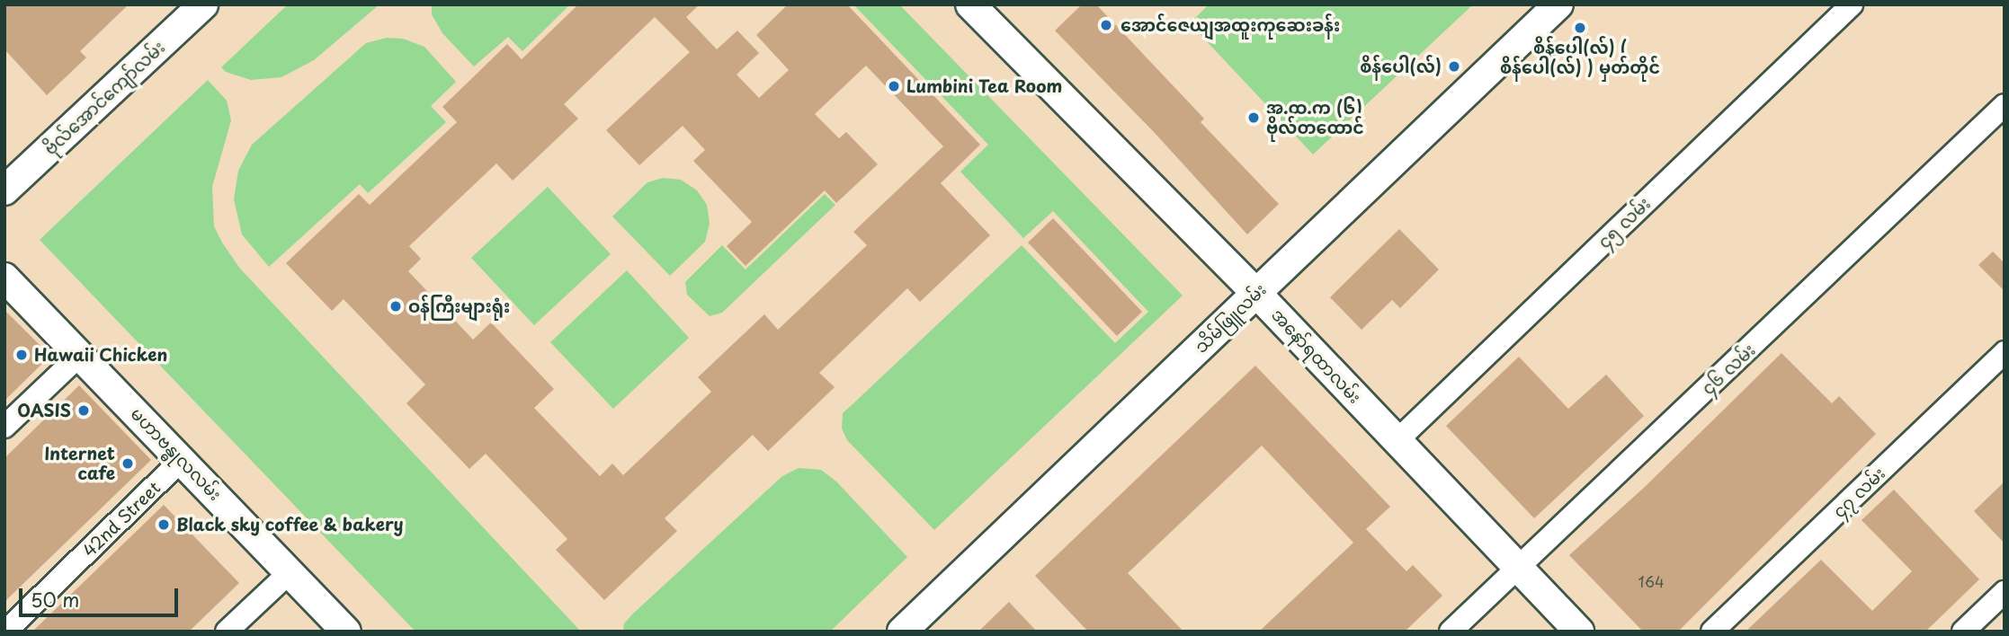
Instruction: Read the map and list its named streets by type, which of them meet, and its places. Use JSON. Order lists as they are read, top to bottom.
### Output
{
  "streets": {
    "main road": [
      "ဗိုလ်အောင်ကျော်လမ်း",
      "သိမ်ဖြူလမ်း",
      "အနော်ရထာလမ်း",
      "မဟာဗန္ဓုလလမ်း"
    ],
    "street": [
      "၄၅ လမ်း",
      "၄၆ လမ်း",
      "၄၇ လမ်း",
      "42nd Street"
    ]
  },
  "crossings": [
    ["၄၅ လမ်း", "အနော်ရထာလမ်း"],
    ["သိမ်ဖြူလမ်း", "အနော်ရထာလမ်း"],
    ["အနော်ရထာလမ်း", "၄၆ လမ်း"],
    ["မဟာဗန္ဓုလလမ်း", "42nd Street"]
  ],
  "places": [
    "အောင်ဇေယျအထူးကုဆေးခန်း",
    "စိန့်ပေါ(လ်) ( စိန်ပေါ(လ်) ) မှတ်တိုင်",
    "စိန်ပေါ(လ်)",
    "Lumbini Tea Room",
    "အ.ထ.က (၆) ဗိုလ်တထောင်",
    "ဝန်ကြီးများရုံး",
    "Hawaii Chicken",
    "OASIS",
    "Internet cafe",
    "Black sky coffee & bakery"
  ],
  "house_numbers": ["164"],
  "scale_bar": "50 m"
}
